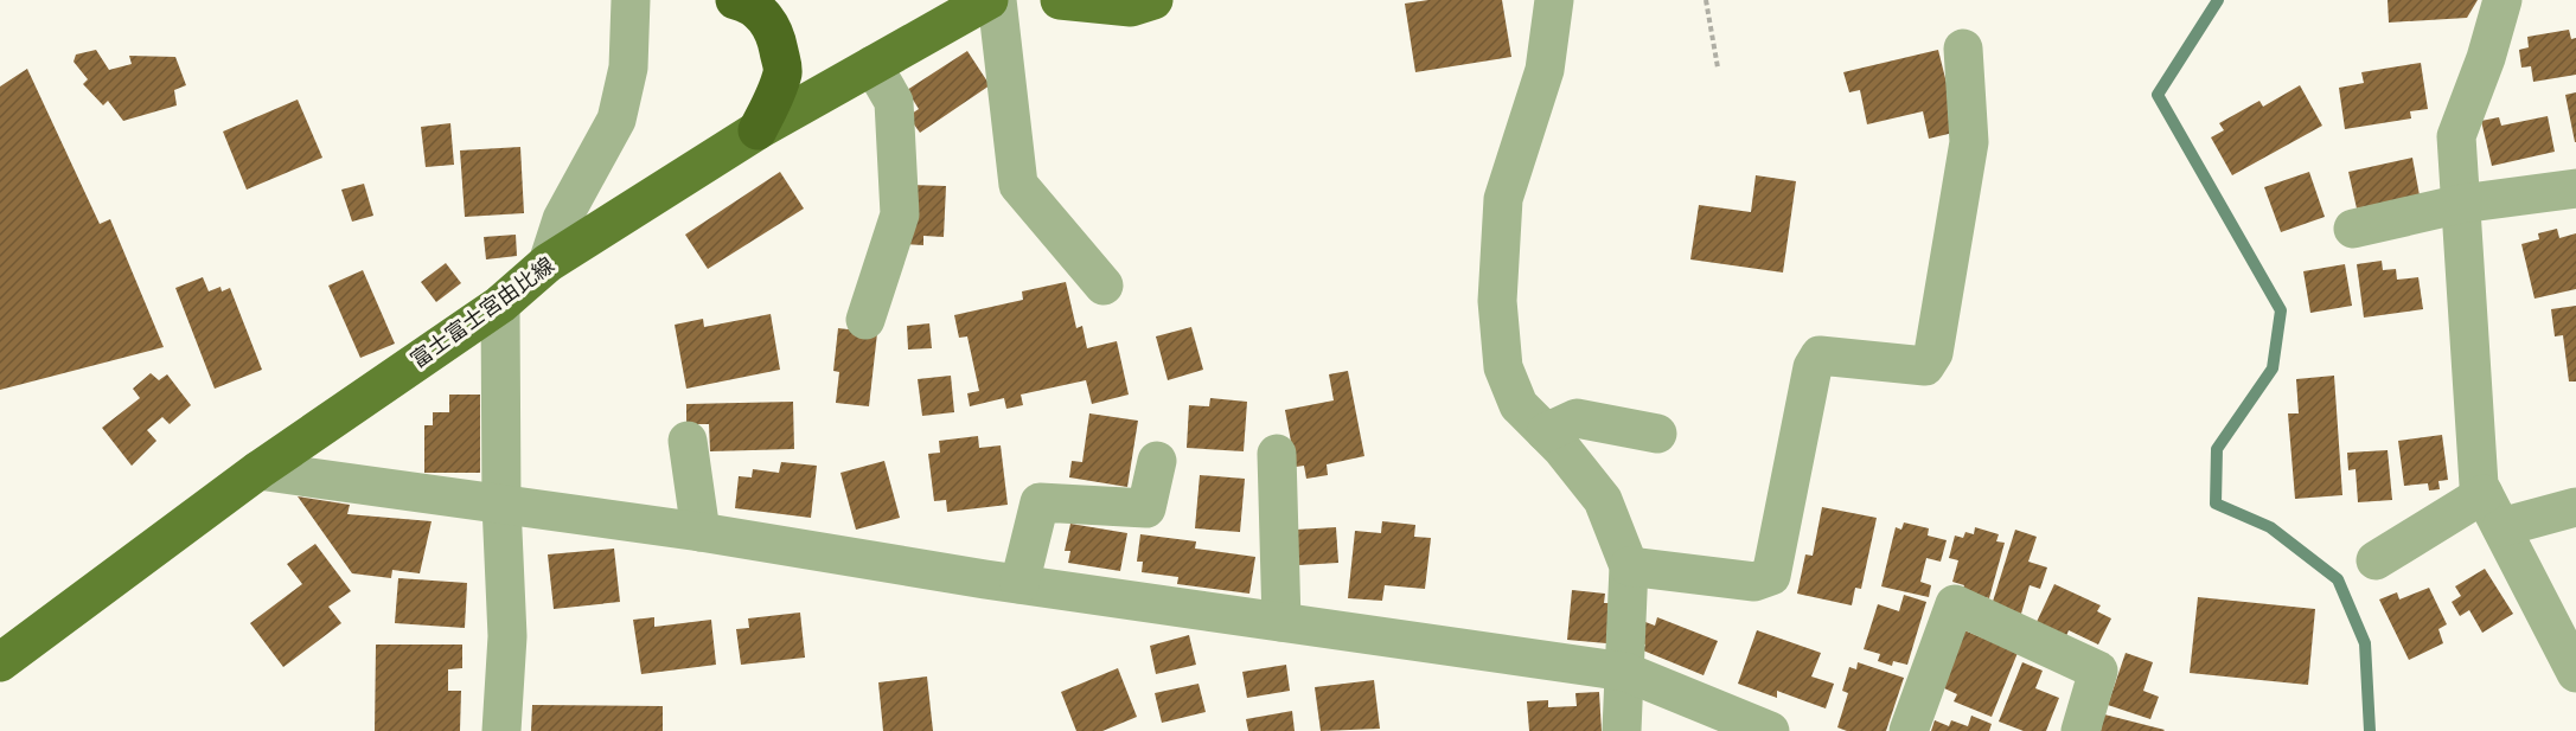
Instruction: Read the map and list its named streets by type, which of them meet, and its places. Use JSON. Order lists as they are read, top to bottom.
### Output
{
  "streets": {
    "main road": ["富士富士宮由比線"]
  }
}
